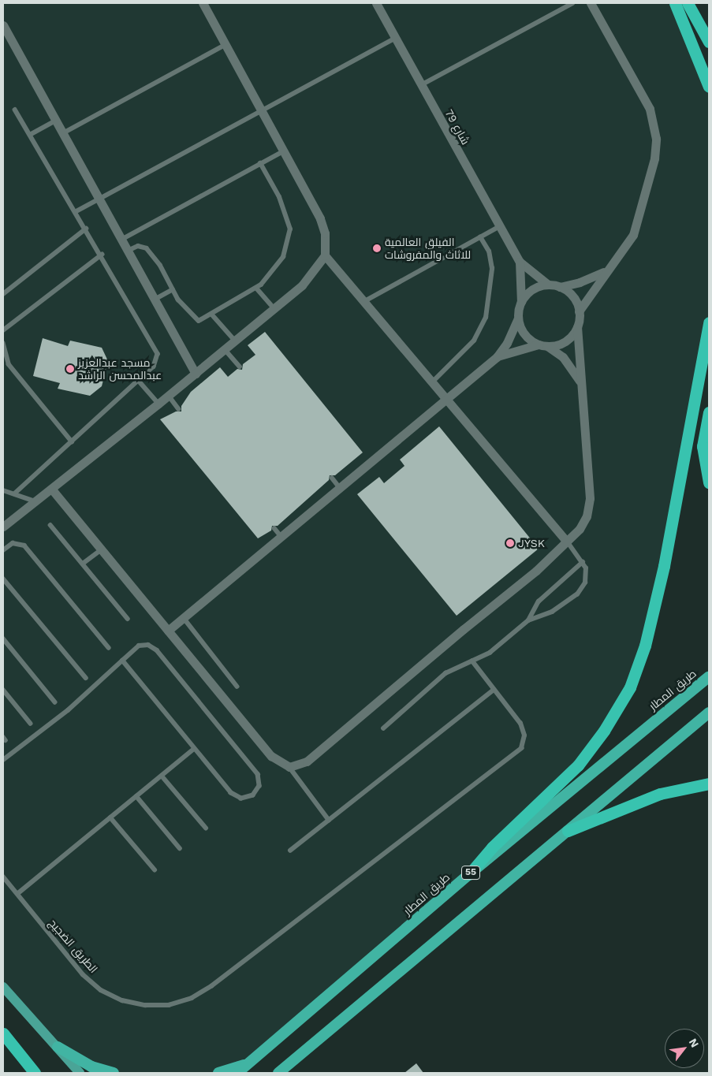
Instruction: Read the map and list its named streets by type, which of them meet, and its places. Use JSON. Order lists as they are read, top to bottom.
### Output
{
  "streets": {
    "highway": ["طريق المطار", "55"],
    "street": ["شارع 79"],
    "lane": ["الطريق الضجيج"]
  },
  "places": ["الفيلق العالمية للاثاث والمفروشات", "مسجد عبدالعزيز عبدالمحسن الراشد", "JYSK"],
  "north": "top right"
}
